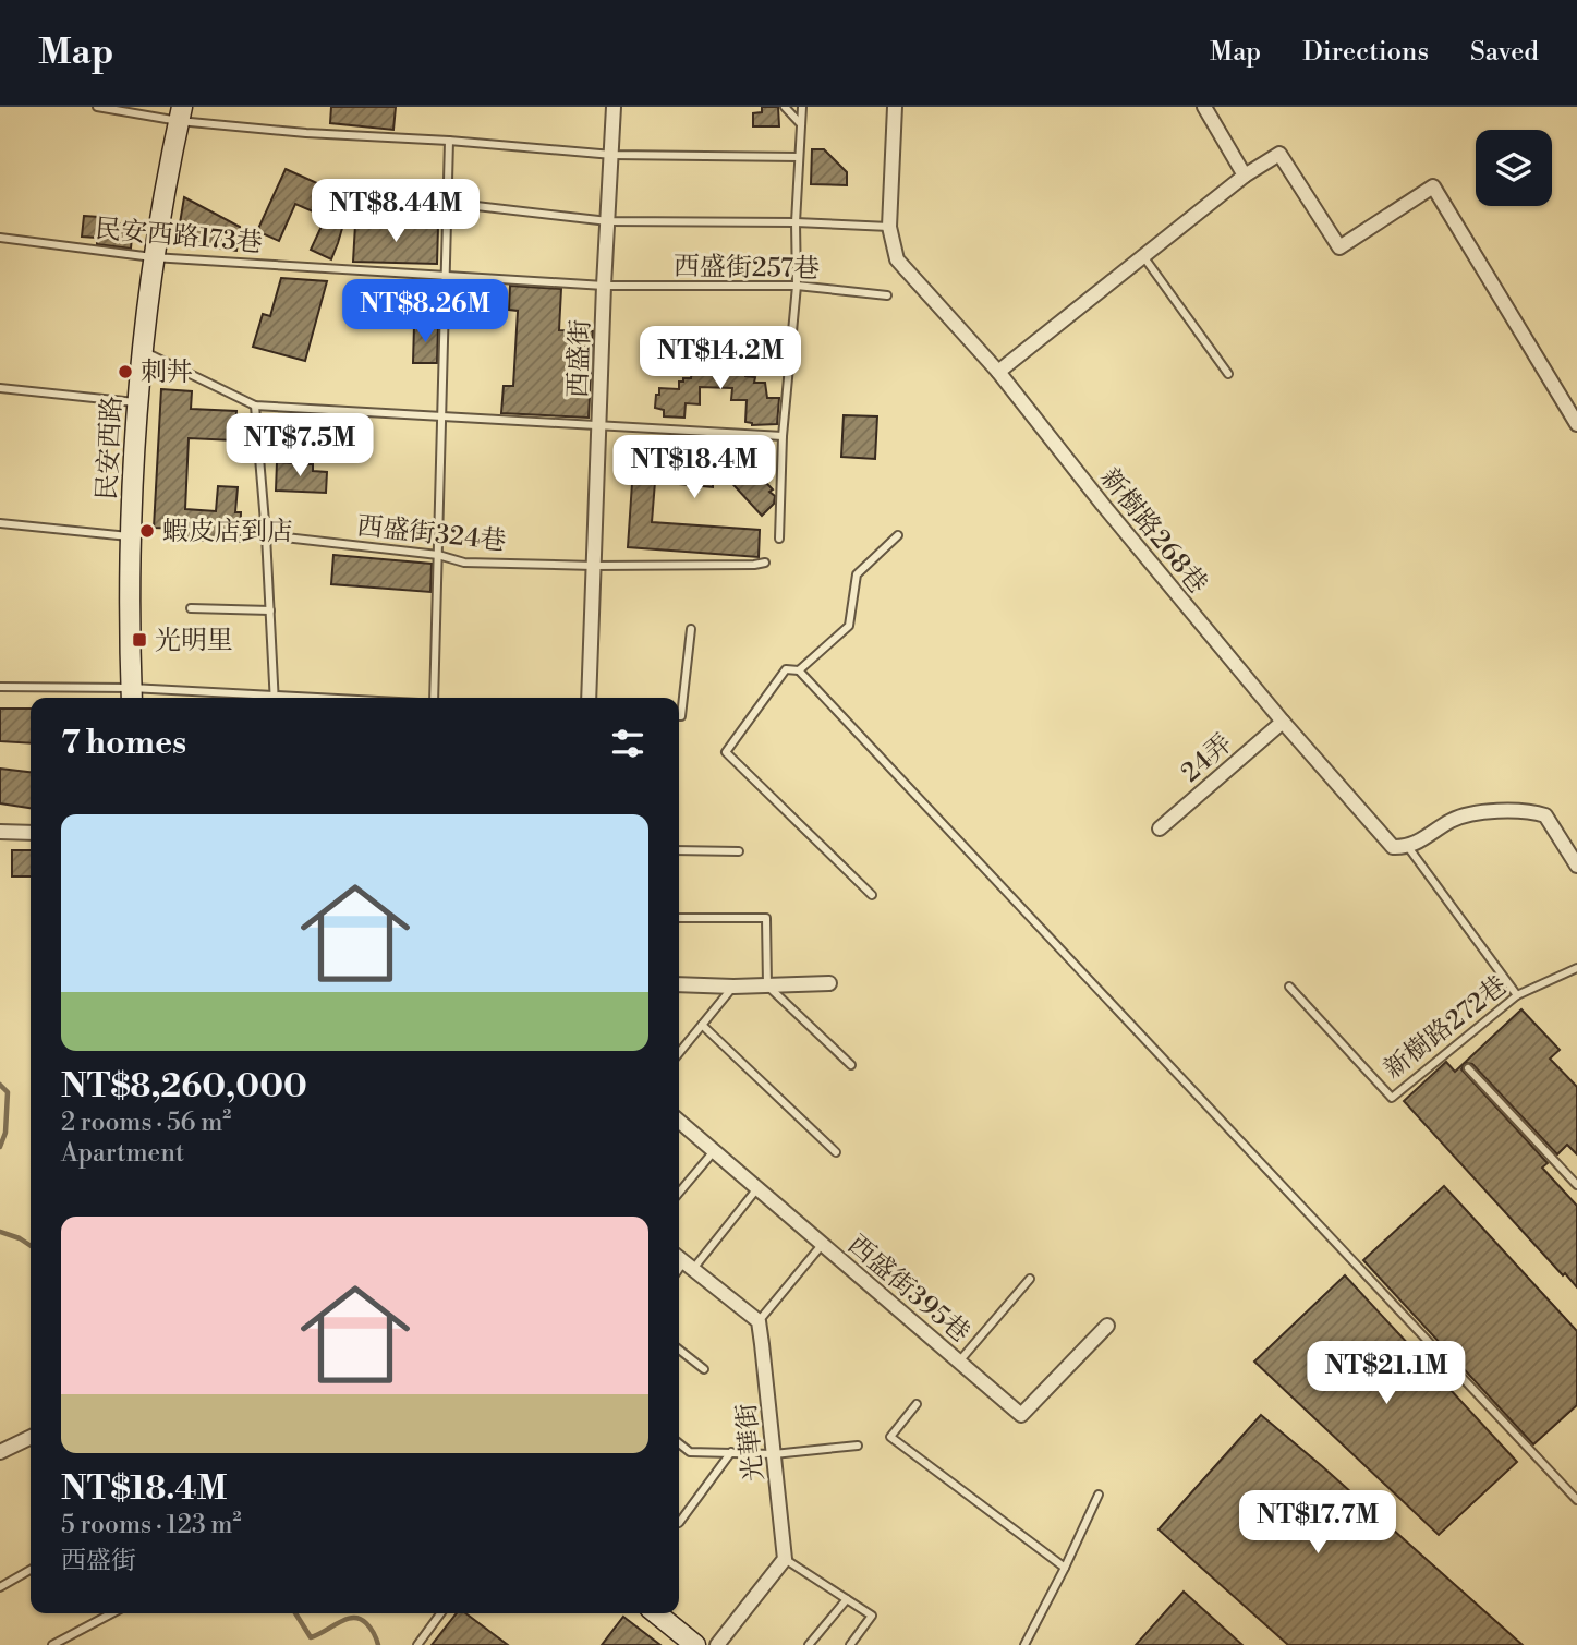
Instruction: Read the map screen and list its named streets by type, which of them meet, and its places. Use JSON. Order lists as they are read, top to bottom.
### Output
{
  "streets": {
    "street": [
      "西盛街",
      "民安西路",
      "新樹路268巷",
      "24弄",
      "西盛街395巷",
      "光華街"
    ],
    "lane": [
      "民安西路173巷",
      "西盛街257巷",
      "西盛街324巷",
      "新樹路272巷"
    ]
  },
  "crossings": [
    ["民安西路173巷", "西盛街257巷"],
    ["民安西路173巷", "西盛街"],
    ["民安西路173巷", "民安西路"],
    ["西盛街257巷", "西盛街"],
    ["西盛街", "西盛街324巷"],
    ["新樹路268巷", "24弄"]
  ],
  "places": {
    "other": ["刺丼", "蝦皮店到店"],
    "transit": ["光明里"]
  },
  "page": {
    "header": "Map",
    "nav": ["Map", "Directions", "Saved"],
    "price": [
      "NT$8.44M",
      "NT$8.26M",
      "NT$14.2M",
      "NT$7.5M",
      "NT$18.4M",
      "NT$21.1M",
      "NT$17.7M"
    ],
    "heading": "7 homes",
    "list": [
      {
        "name": "NT$8,260,000",
        "note": "2 rooms · 56 m² · Apartment"
      },
      {
        "name": "NT$18.4M",
        "note": "5 rooms · 123 m² · 西盛街"
      }
    ]
  }
}
